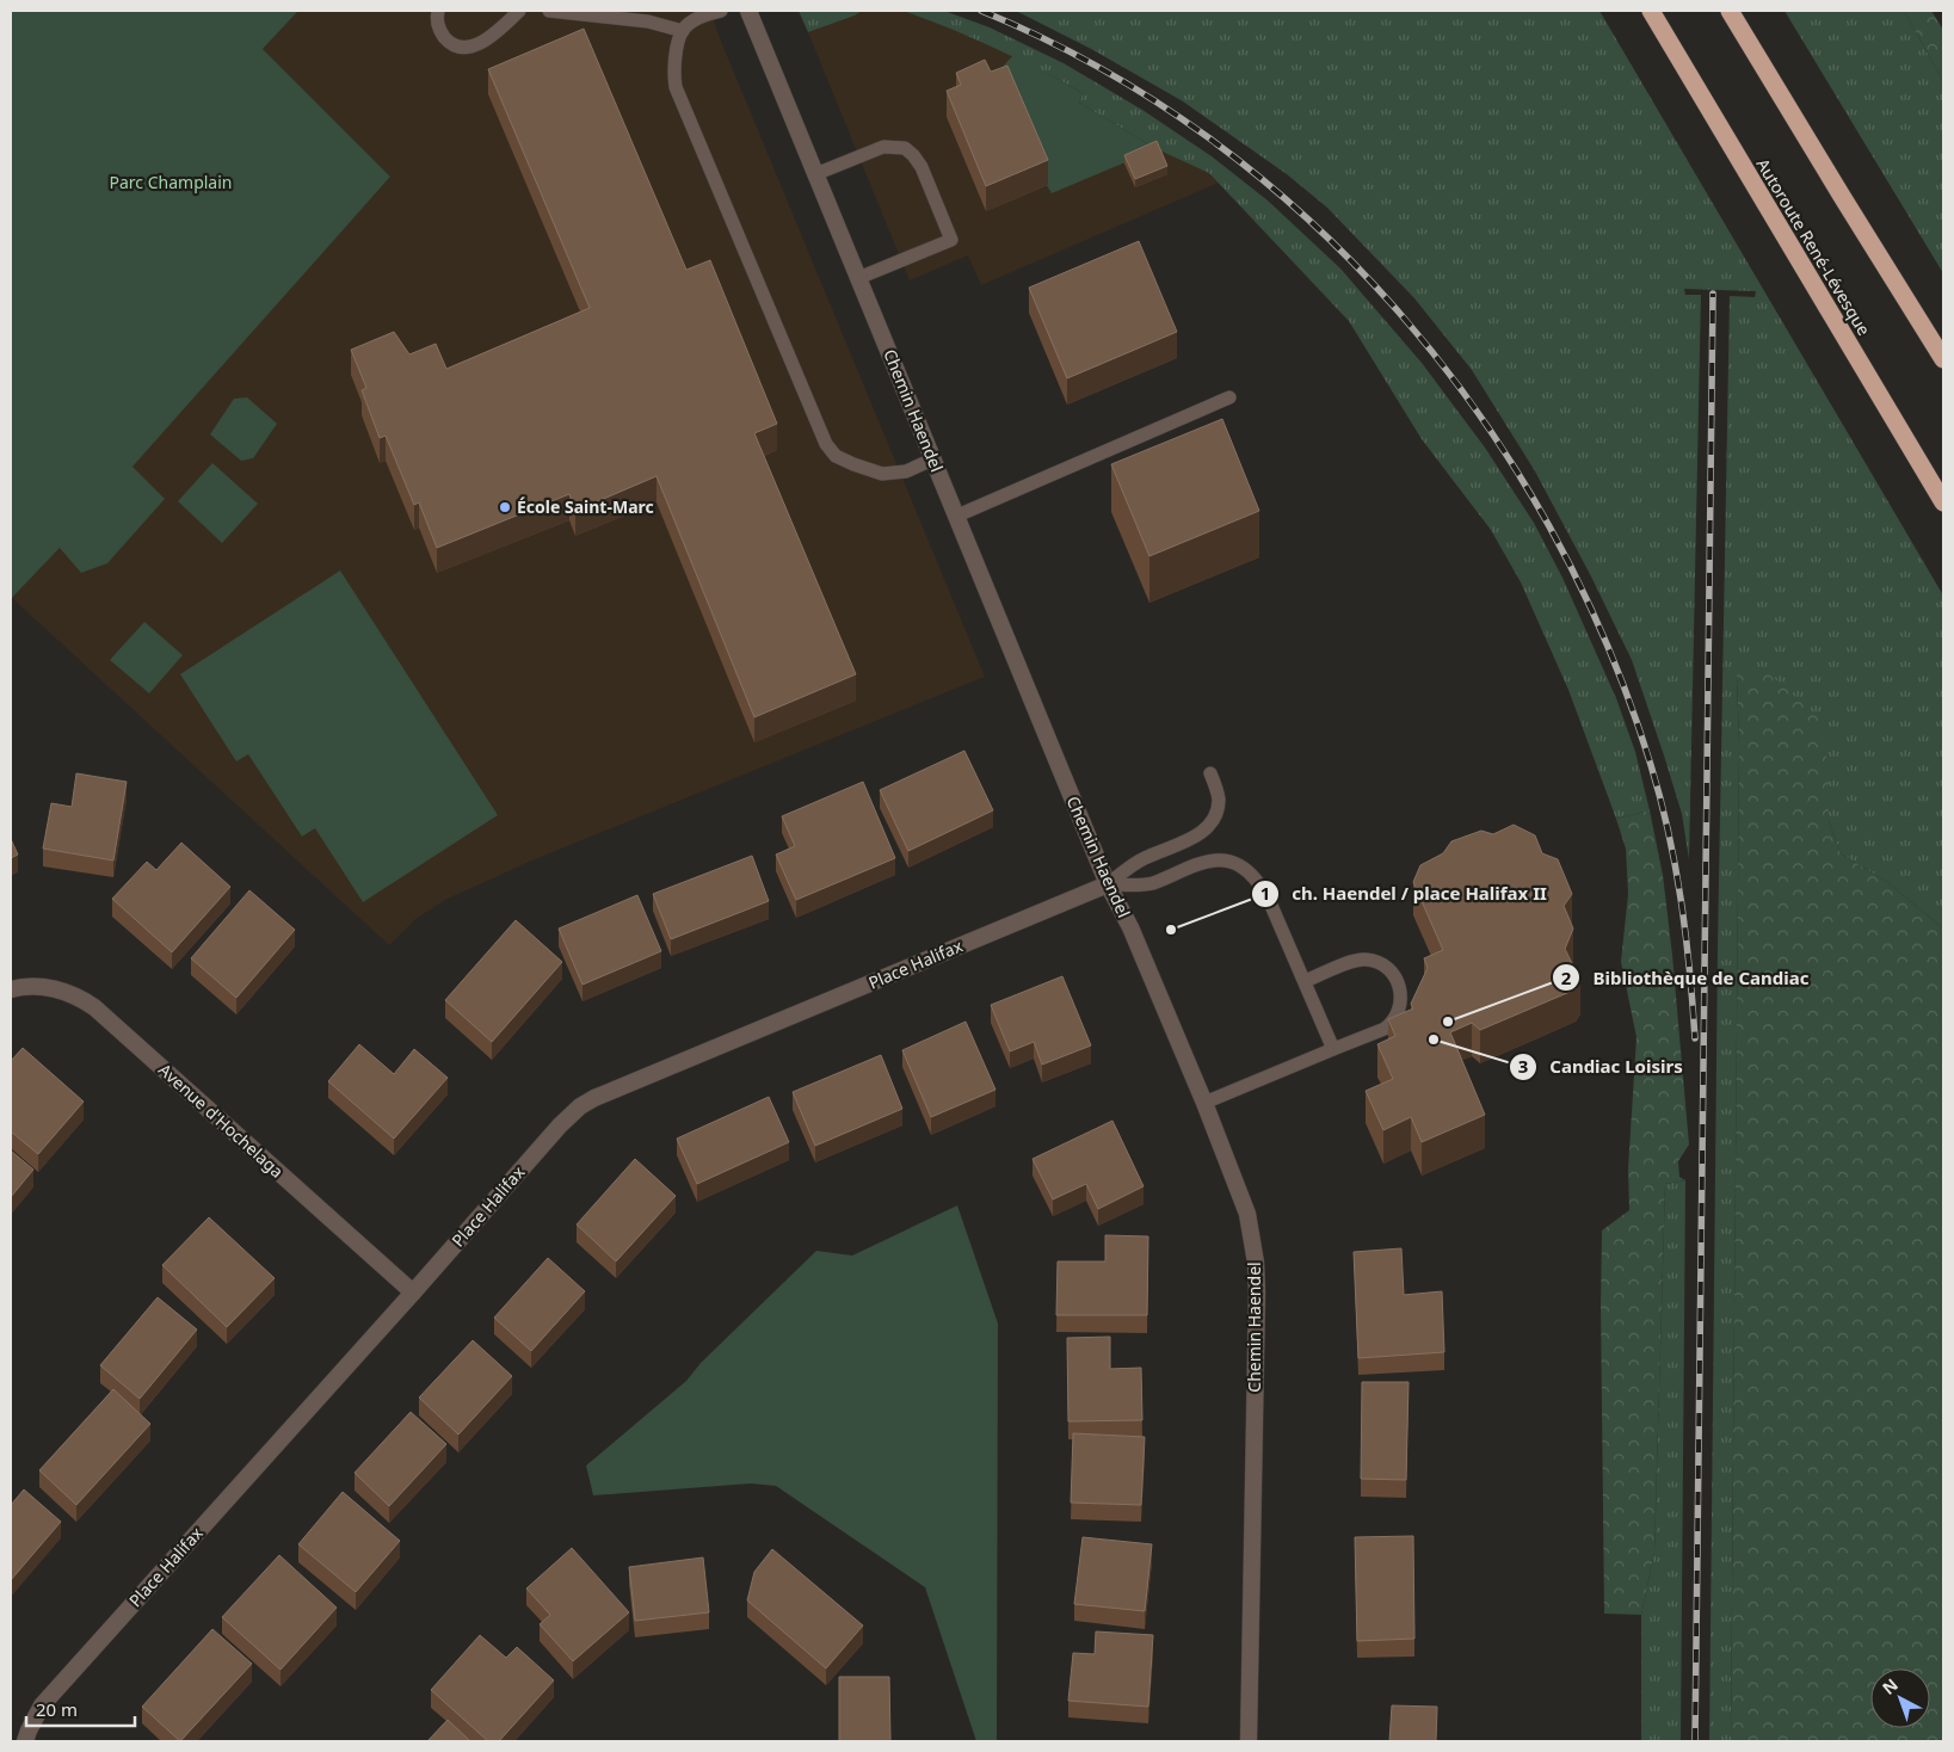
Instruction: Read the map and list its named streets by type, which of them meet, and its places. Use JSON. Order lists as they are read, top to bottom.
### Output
{
  "streets": {
    "highway": ["Autoroute René-Lévesque"],
    "street": ["Chemin Haendel", "Place Halifax", "Avenue d'Hochelaga"]
  },
  "crossings": [
    ["Chemin Haendel", "Place Halifax"],
    ["Place Halifax", "Avenue d'Hochelaga"]
  ],
  "parks": ["Parc Champlain"],
  "places": [
    "École Saint-Marc",
    "ch. Haendel / place Halifax II",
    "Bibliothèque de Candiac",
    "Candiac Loisirs"
  ],
  "scale_bar": "20 m",
  "north": "top left"
}
